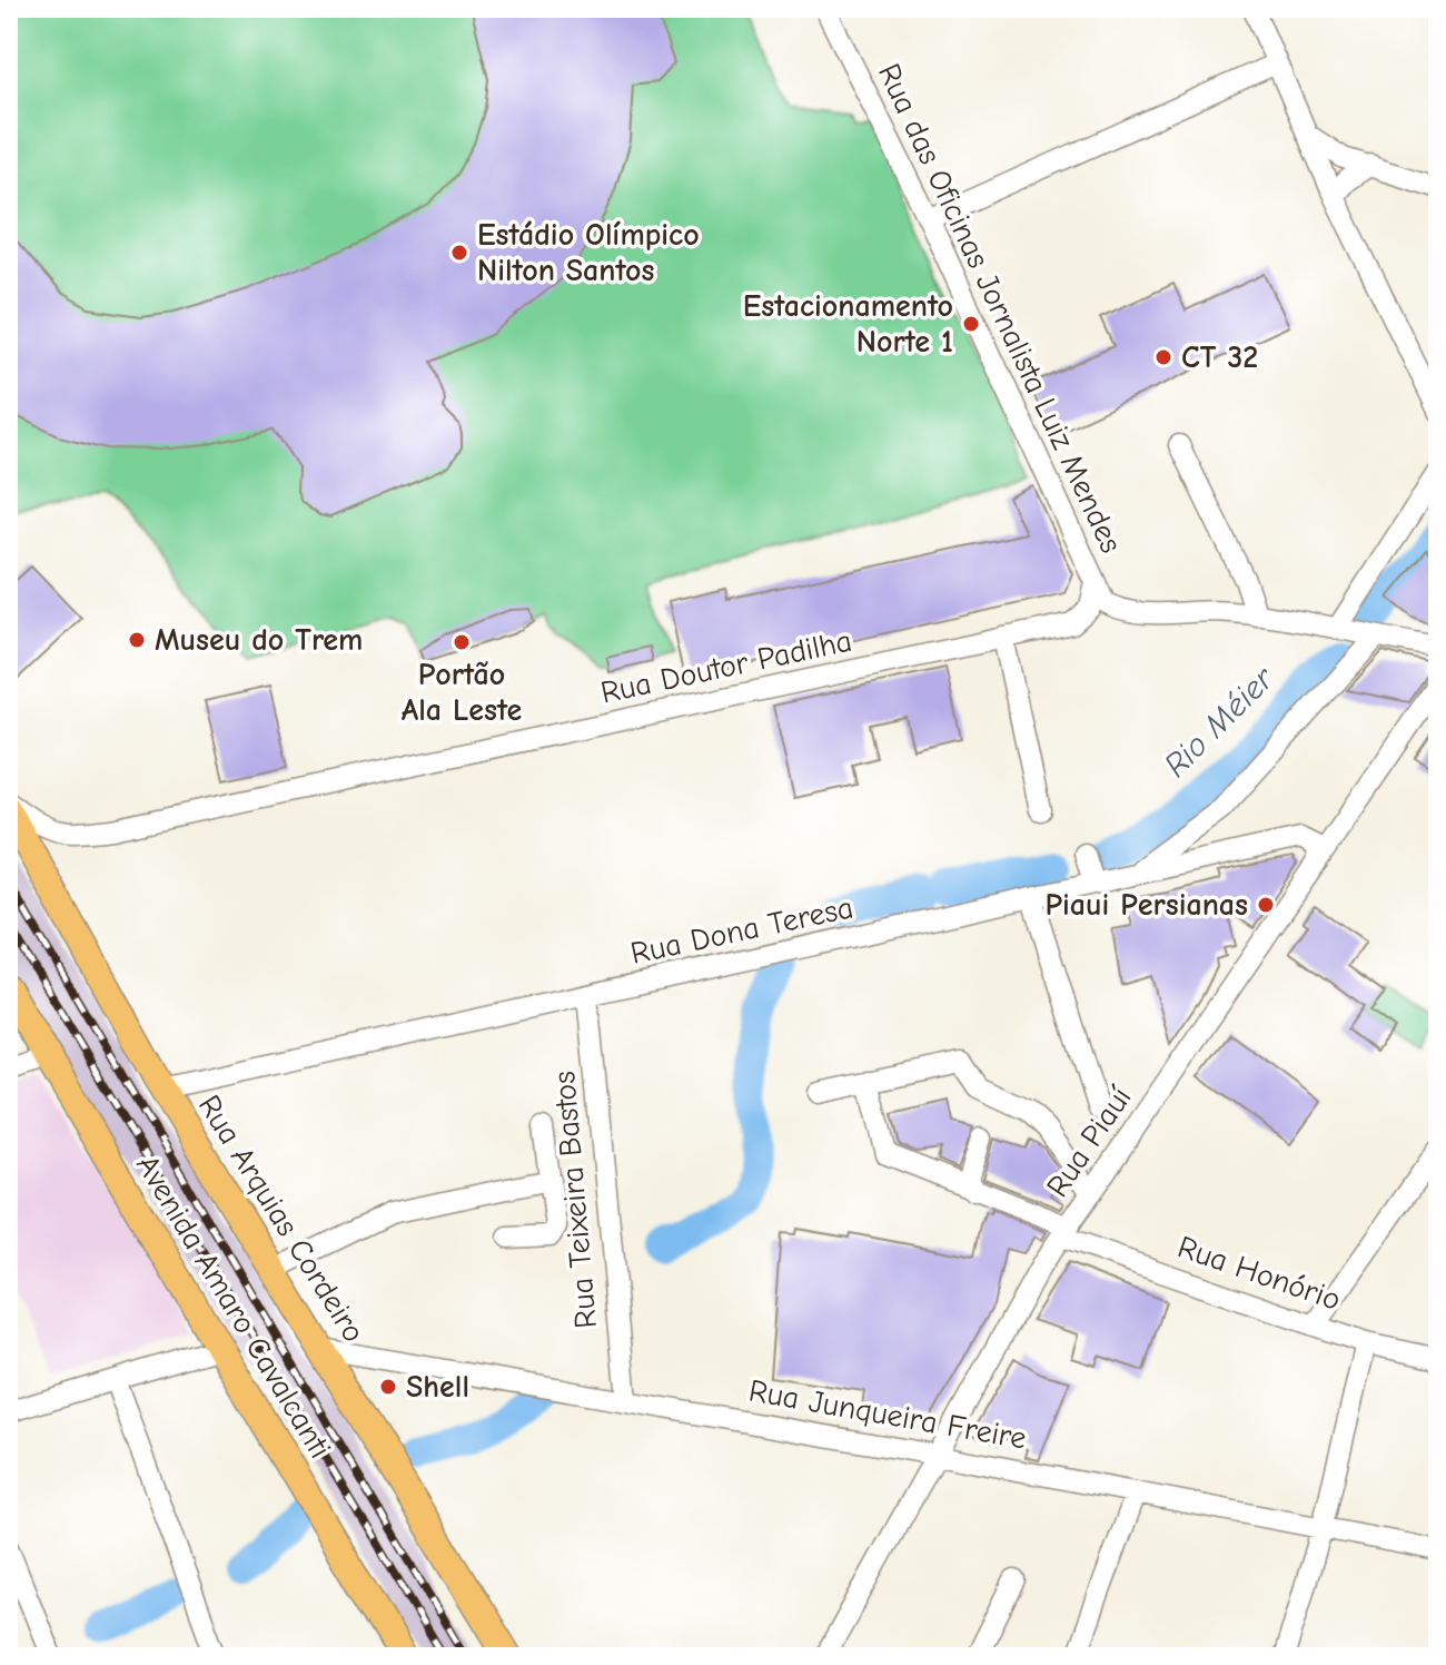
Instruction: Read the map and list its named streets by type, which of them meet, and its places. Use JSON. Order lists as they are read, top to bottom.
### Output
{
  "streets": {
    "main road": ["Rua Arquias Cordeiro", "Avenida Amaro Cavalcanti"],
    "street": [
      "Rua das Oficinas Jornalista Luiz Mendes",
      "Rua Doutor Padilha",
      "Rua Dona Teresa",
      "Rua Piauí",
      "Rua Teixeira Bastos",
      "Rua Honório",
      "Rua Junqueira Freire"
    ]
  },
  "crossings": [
    ["Rua das Oficinas Jornalista Luiz Mendes", "Rua Doutor Padilha"],
    ["Rua Dona Teresa", "Rua Piauí"],
    ["Rua Dona Teresa", "Rua Teixeira Bastos"],
    ["Rua Dona Teresa", "Rua Arquias Cordeiro"],
    ["Rua Piauí", "Rua Honório"],
    ["Rua Piauí", "Rua Junqueira Freire"],
    ["Rua Teixeira Bastos", "Rua Junqueira Freire"],
    ["Rua Arquias Cordeiro", "Rua Junqueira Freire"]
  ],
  "water": ["Rio Méier"],
  "places": [
    "Estádio Olímpico Nilton Santos",
    "Estacionamento Norte 1",
    "CT 32",
    "Museu do Trem",
    "Portão Ala Leste",
    "Piaui Persianas",
    "Shell"
  ]
}
